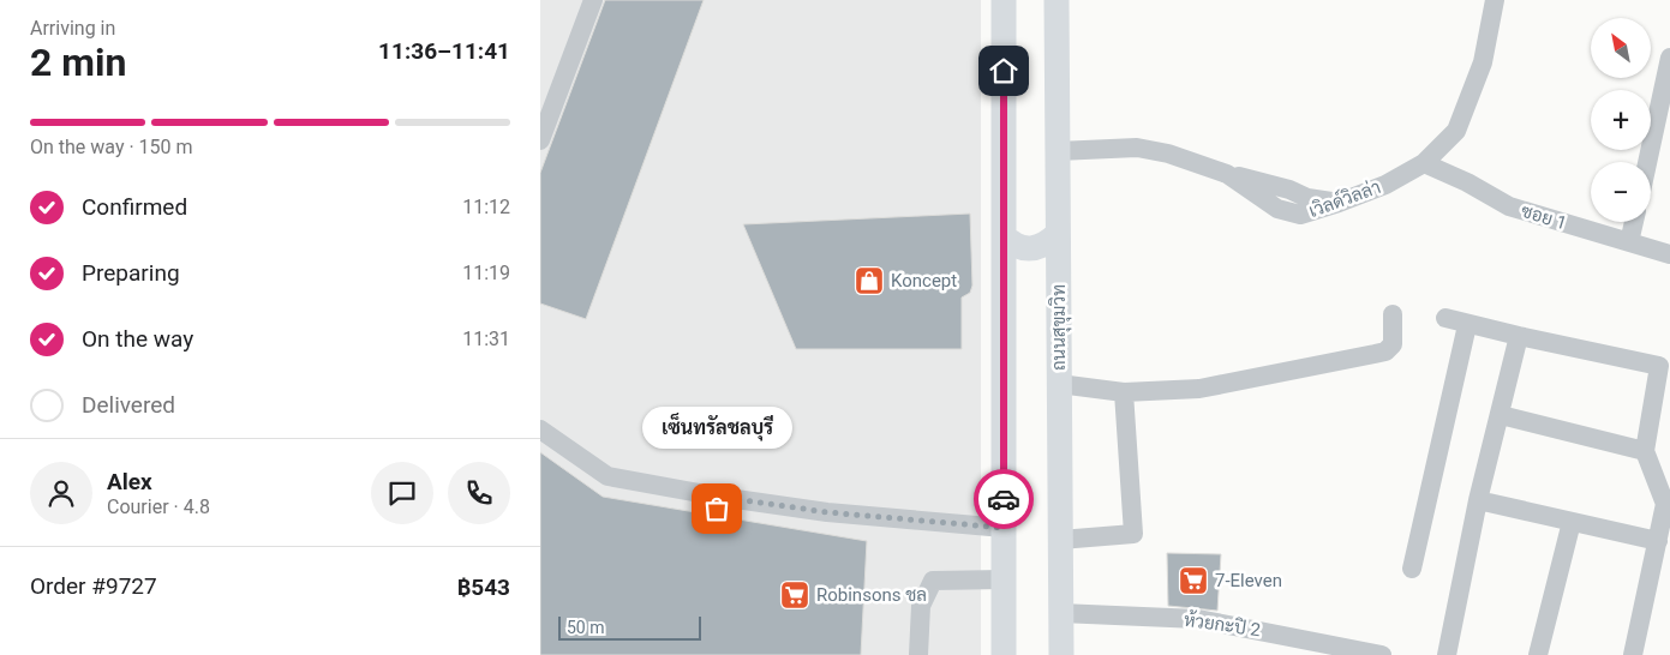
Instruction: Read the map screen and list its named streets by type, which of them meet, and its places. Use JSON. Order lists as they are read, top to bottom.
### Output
{
  "streets": {
    "main road": ["ถนนสุขุมวิท"],
    "street": ["เวิลด์วิลล่า", "ซอย 1", "ห้วยกะปิ 2"]
  },
  "crossings": [
    ["เวิลด์วิลล่า", "ซอย 1"],
    ["เวิลด์วิลล่า", "ถนนสุขุมวิท"],
    ["ถนนสุขุมวิท", "ห้วยกะปิ 2"]
  ],
  "places": {
    "shop": ["Koncept"],
    "other": ["เซ็นทรัลชลบุรี"],
    "supermarket": ["7-Eleven", "Robinsons ชล"]
  },
  "scale_bar": "50 m",
  "north": "top left",
  "page": {
    "heading": ["2 min", "Arriving in", "11:36–11:41"],
    "panel": [
      "Alex",
      "Courier · 4.8",
      "Order #9727",
      "฿543"
    ],
    "map_buttons": ["+", "−"],
    "bar": "On the way · 150 m",
    "list": [
      ["Confirmed", "11:12"],
      ["Preparing", "11:19"],
      ["On the way", "11:31"],
      "Delivered"
    ],
    "bubble": "เซ็นทรัลชลบุรี",
    "scale": "50 m"
  }
}
